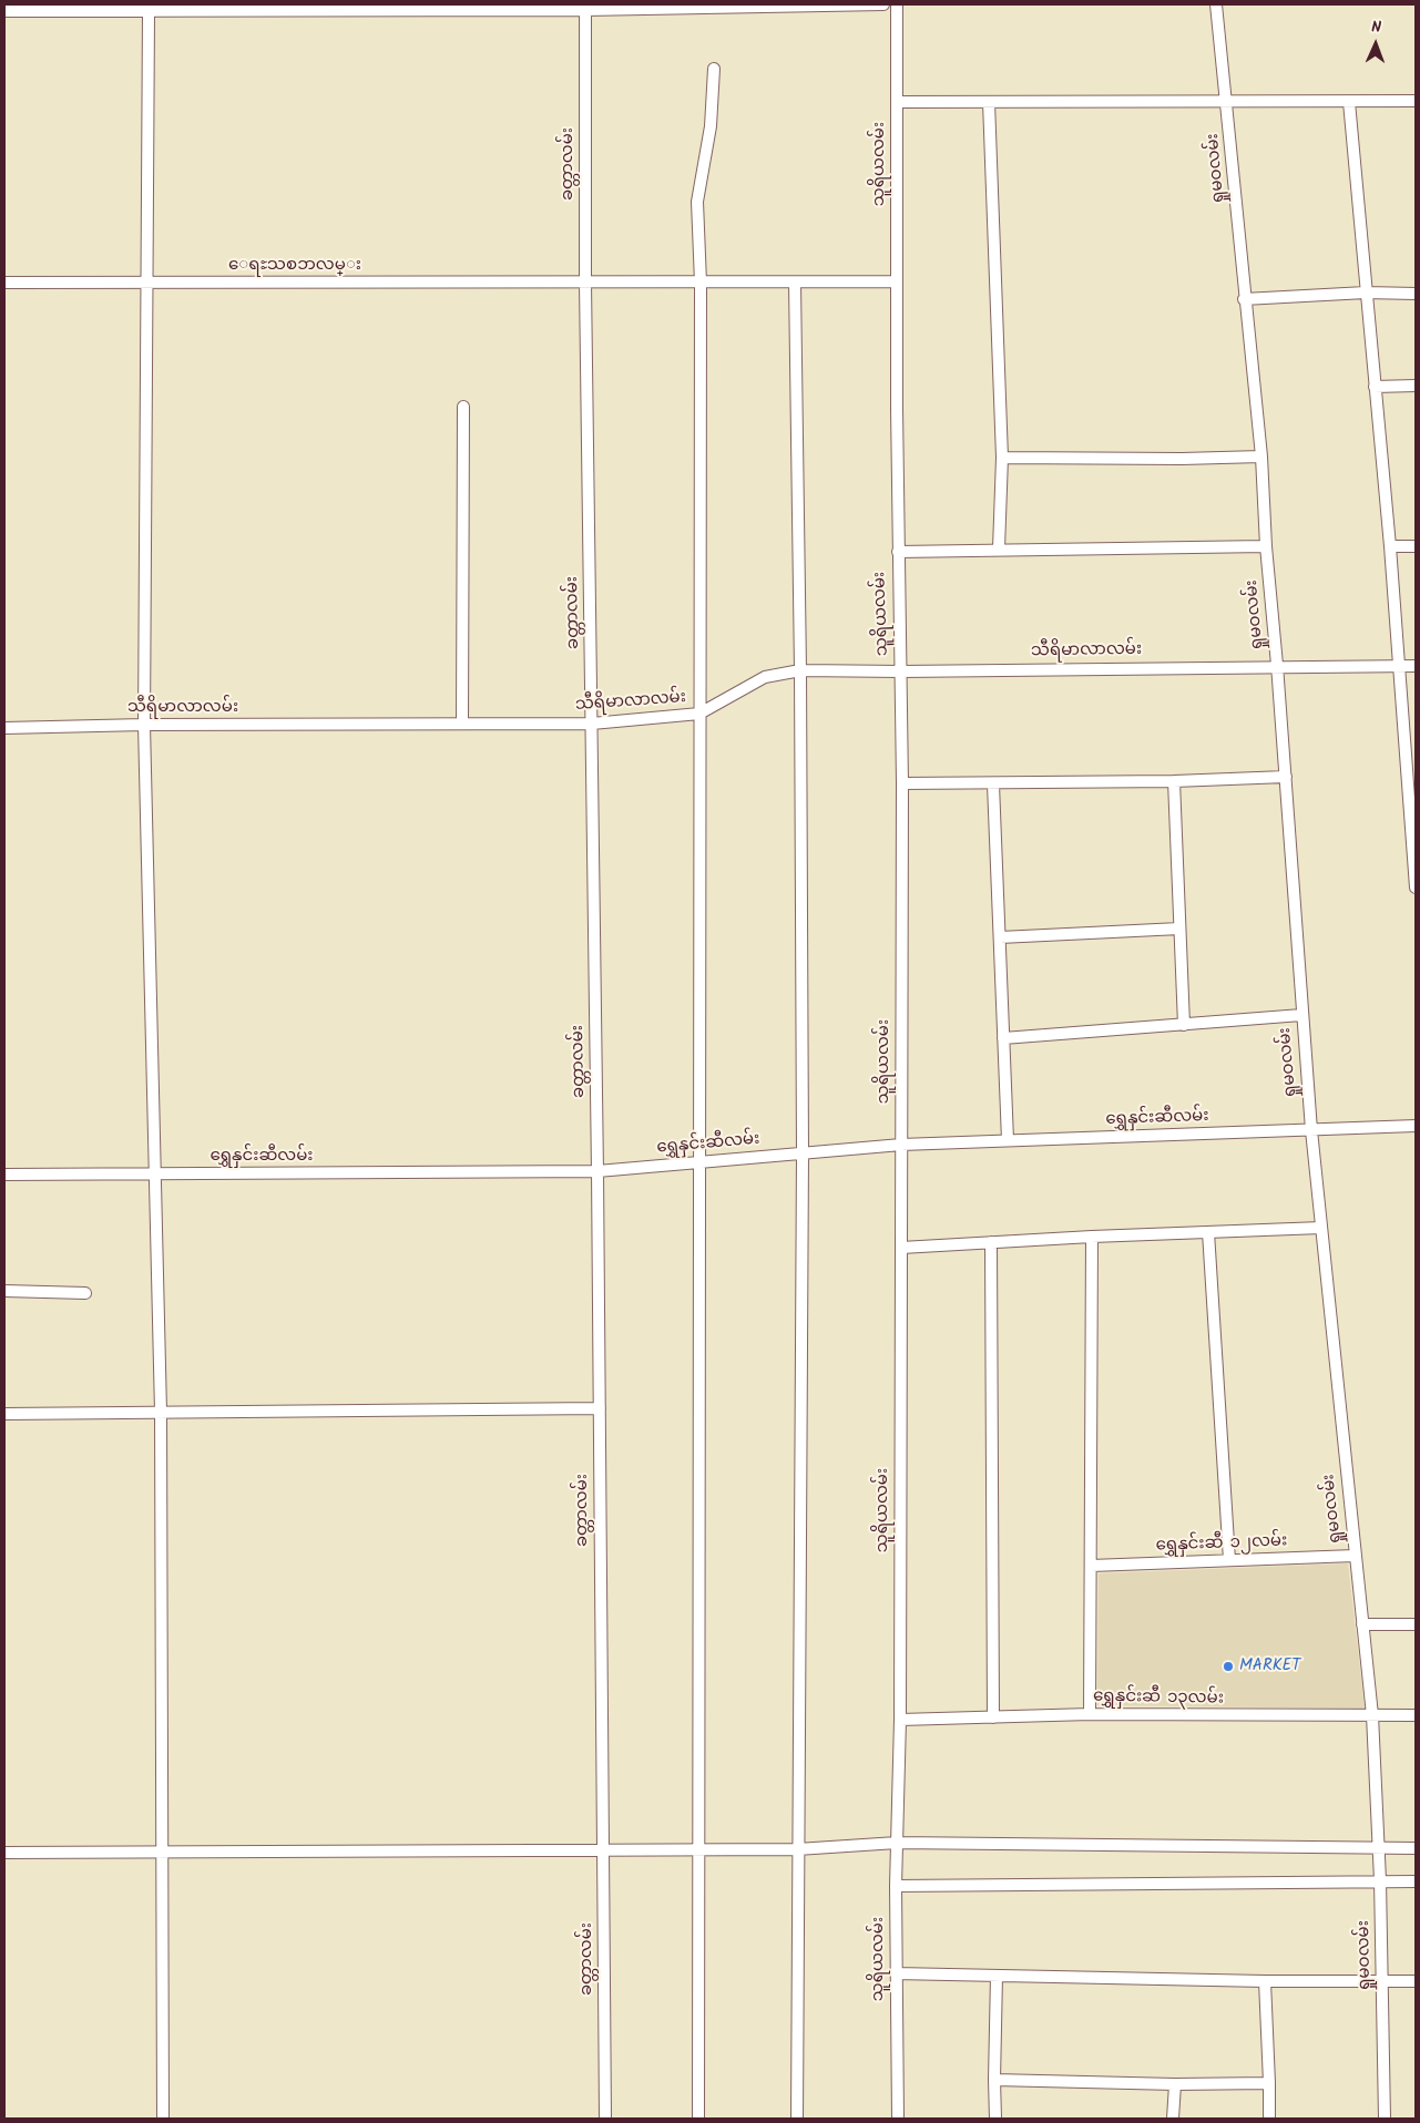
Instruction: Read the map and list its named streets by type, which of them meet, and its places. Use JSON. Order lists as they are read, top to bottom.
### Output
{
  "streets": {
    "street": [
      "ခတ္တာလမ်း",
      "သူရိယလမ်း",
      "ရှုမဝလမ်း",
      "ေရႊသစၥာလမ္း",
      "သီရိမာလာလမ်း",
      "ရွှေနှင်းဆီလမ်း",
      "ရွှေနှင်းဆီ ၁၂လမ်း",
      "ရွှေနှင်းဆီ ၁၃လမ်း"
    ]
  },
  "crossings": [
    ["ခတ္တာလမ်း", "ေရႊသစၥာလမ္း"],
    ["ခတ္တာလမ်း", "သီရိမာလာလမ်း"],
    ["ခတ္တာလမ်း", "ရွှေနှင်းဆီလမ်း"],
    ["သူရိယလမ်း", "ေရႊသစၥာလမ္း"],
    ["သူရိယလမ်း", "သီရိမာလာလမ်း"],
    ["သူရိယလမ်း", "ရွှေနှင်းဆီလမ်း"],
    ["သူရိယလမ်း", "ရွှေနှင်းဆီ ၁၃လမ်း"],
    ["ရှုမဝလမ်း", "သီရိမာလာလမ်း"],
    ["ရှုမဝလမ်း", "ရွှေနှင်းဆီလမ်း"],
    ["ရှုမဝလမ်း", "ရွှေနှင်းဆီ ၁၂လမ်း"],
    ["ရှုမဝလမ်း", "ရွှေနှင်းဆီ ၁၃လမ်း"]
  ],
  "places": ["MARKET"],
  "north": "top"
}
